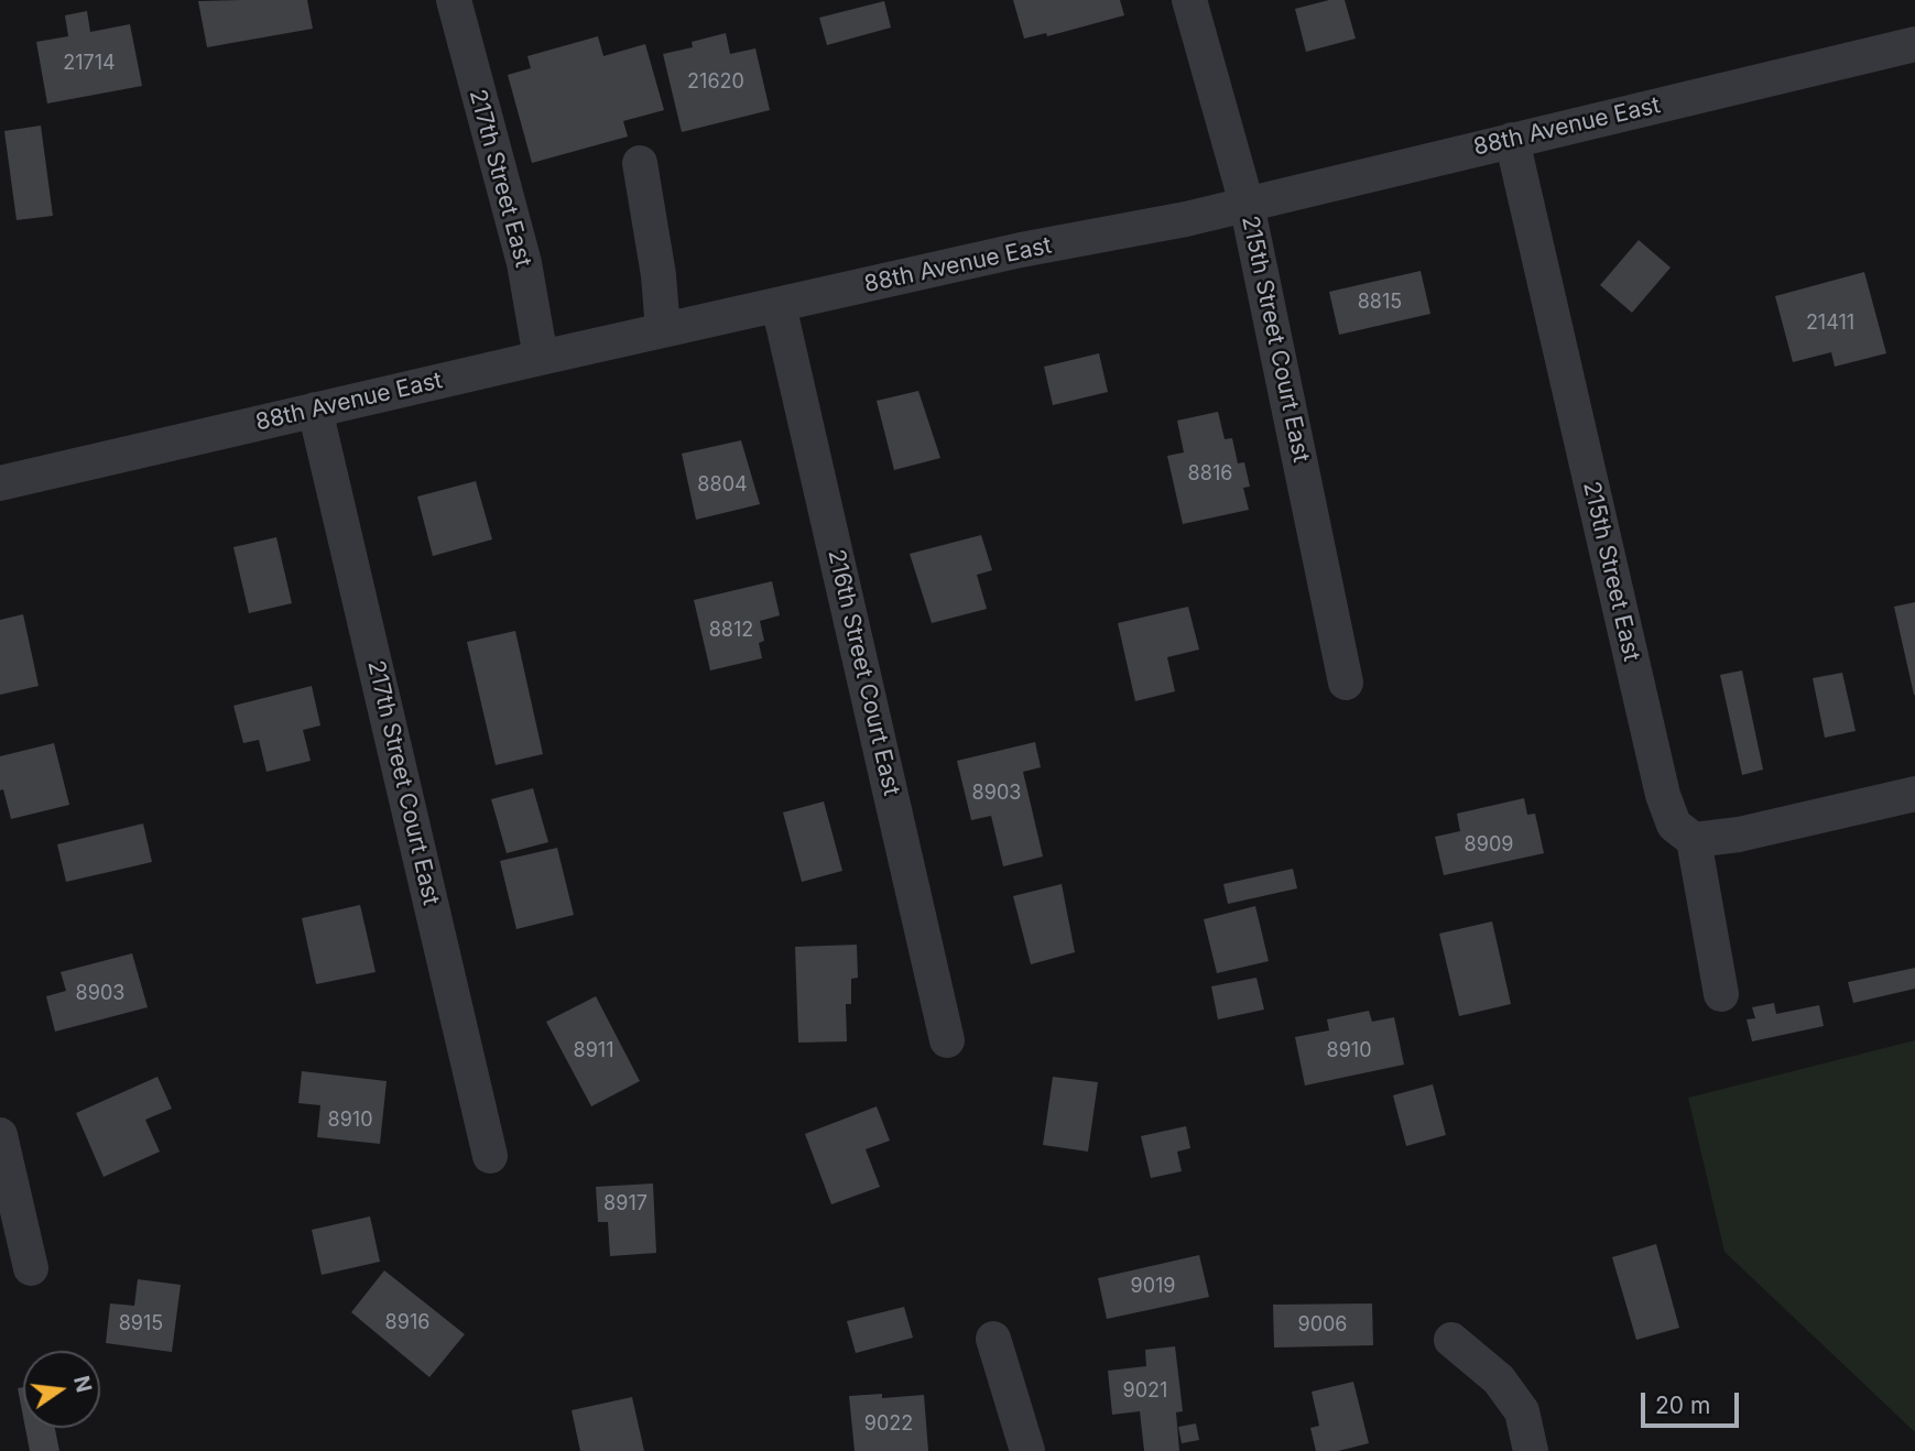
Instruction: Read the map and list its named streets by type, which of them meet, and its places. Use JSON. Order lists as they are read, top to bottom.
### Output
{
  "streets": {
    "street": [
      "88th Avenue East",
      "217th Street East",
      "215th Street Court East",
      "215th Street East",
      "216th Street Court East",
      "217th Street Court East"
    ]
  },
  "crossings": [
    ["88th Avenue East", "217th Street East"],
    ["88th Avenue East", "215th Street Court East"],
    ["88th Avenue East", "215th Street East"],
    ["88th Avenue East", "216th Street Court East"],
    ["88th Avenue East", "217th Street Court East"]
  ],
  "house_numbers": [
    "21714",
    "21620",
    "8815",
    "21411",
    "8816",
    "8804",
    "8812",
    "8903",
    "8909",
    "8903",
    "8911",
    "8910",
    "8910",
    "8917",
    "9019",
    "8916",
    "8915",
    "9006",
    "9021",
    "9022"
  ],
  "scale_bar": "20 m",
  "north": "right"
}
